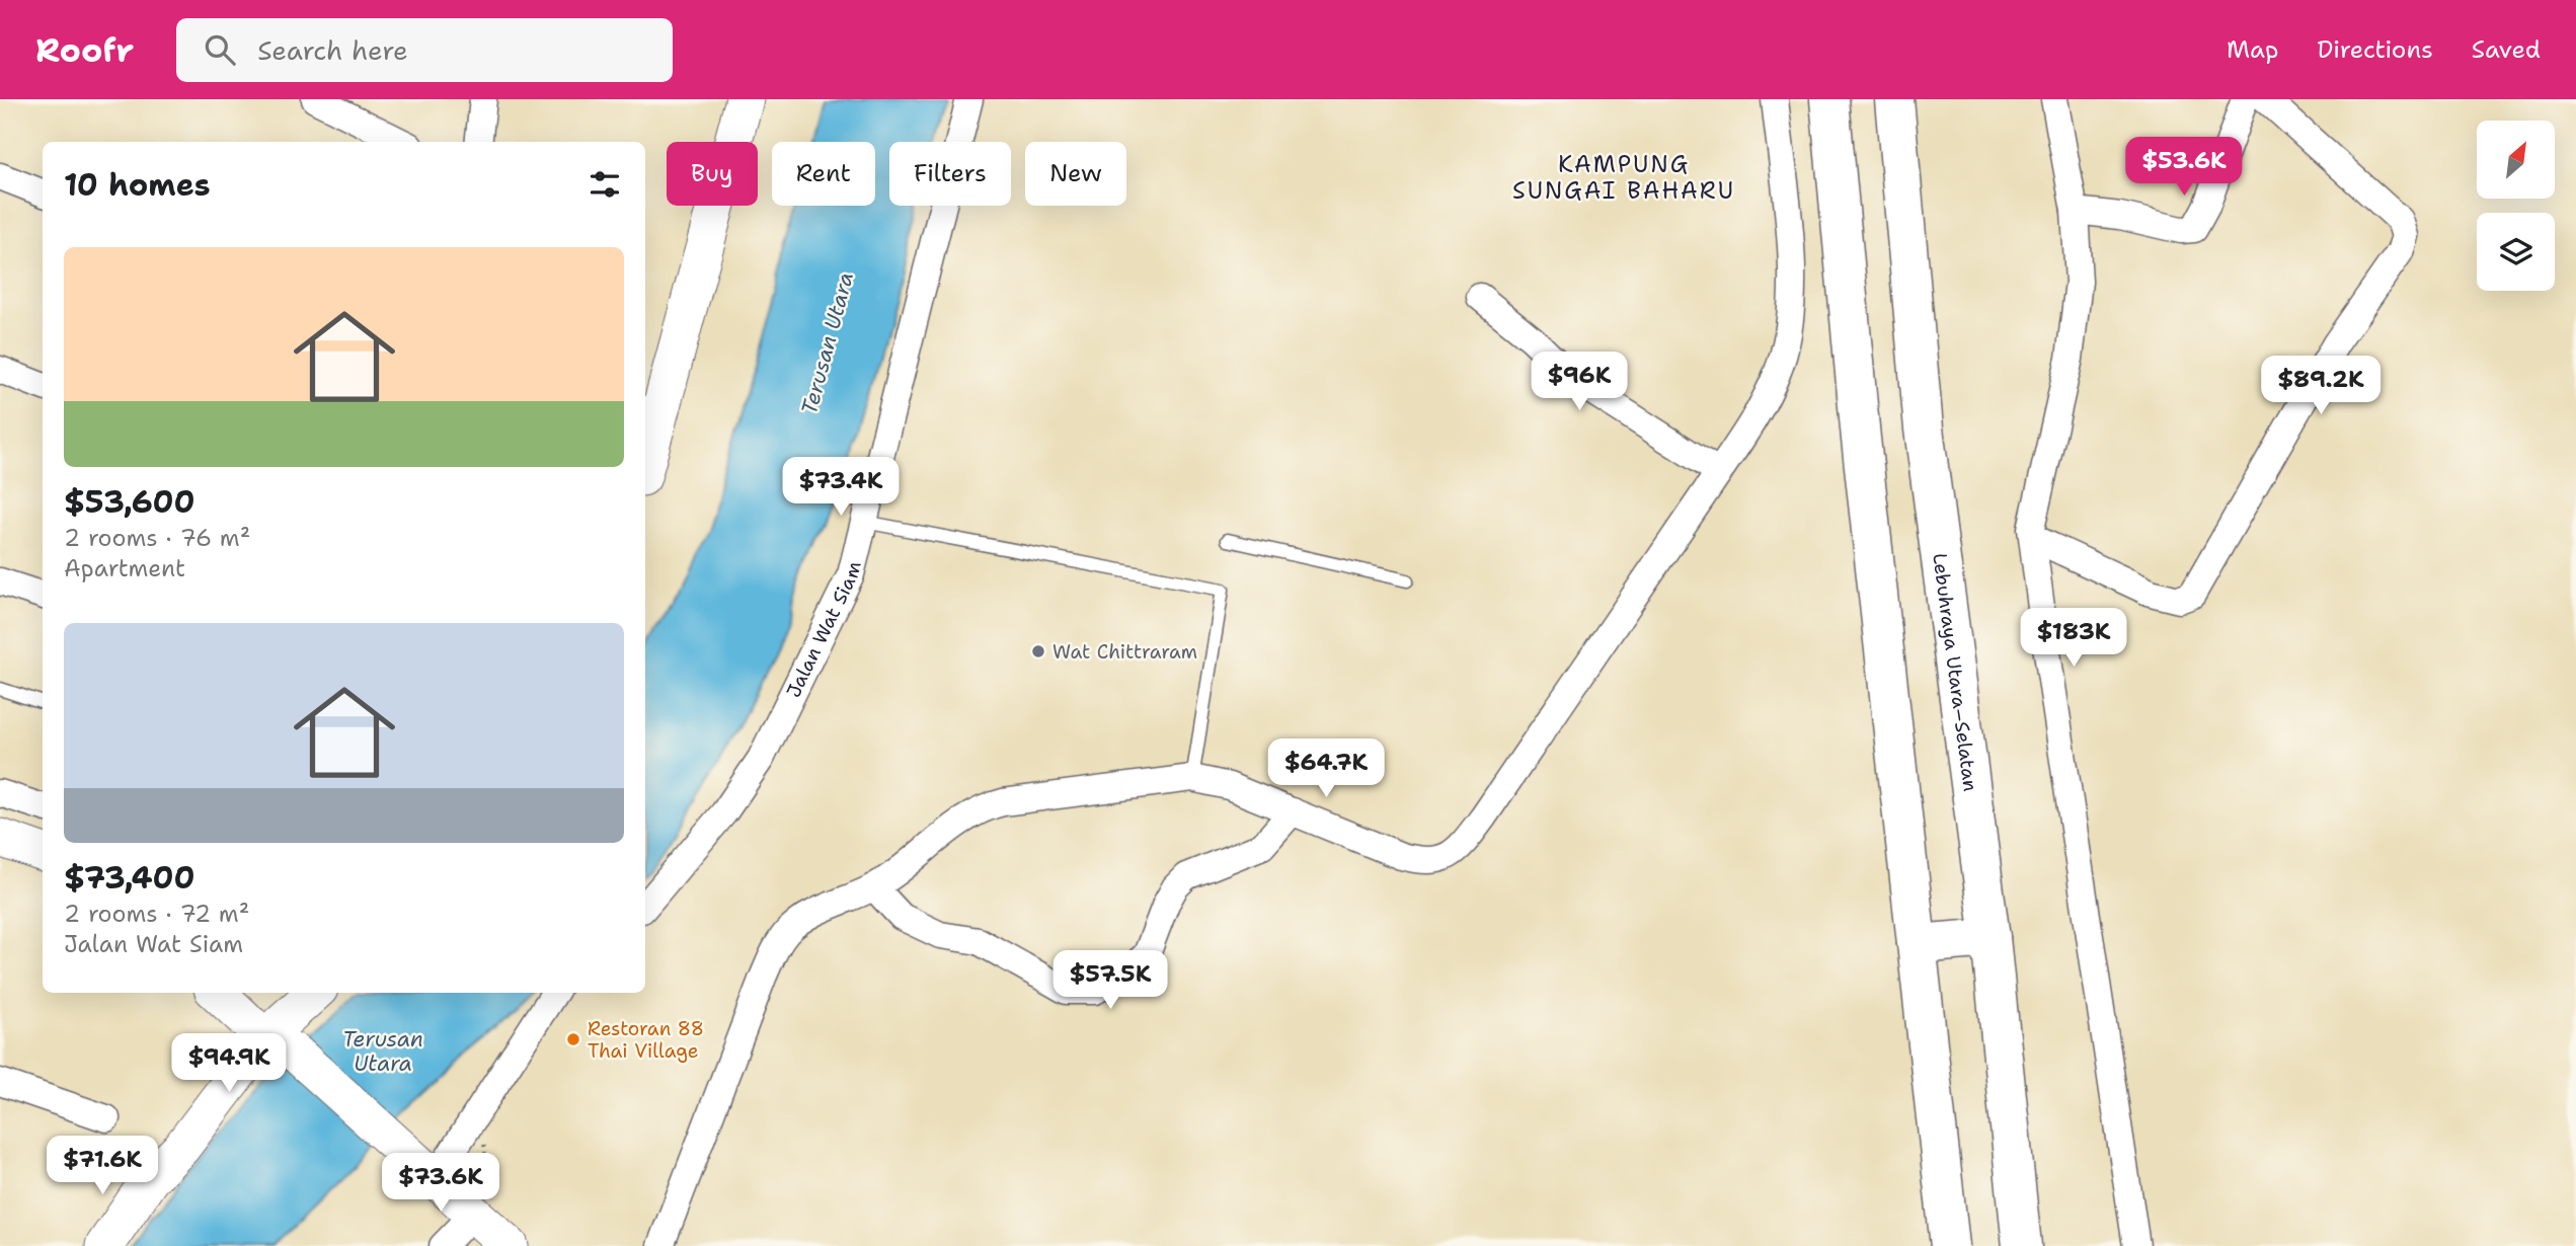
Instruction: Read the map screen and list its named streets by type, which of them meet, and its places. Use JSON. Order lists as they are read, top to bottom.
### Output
{
  "streets": {
    "highway": ["Lebuhraya Utara–Selatan"],
    "street": ["Jalan Wat Siam"]
  },
  "districts": ["KAMPUNG SUNGAI BAHARU"],
  "water": ["Terusan Utara"],
  "places": ["Wat Chittraram", "Restoran 88 Thai Village"],
  "north": "top right",
  "page": {
    "header": "Roofr",
    "search": "Search here",
    "nav": ["Map", "Directions", "Saved"],
    "price": [
      "$53.6K",
      "$96K",
      "$89.2K",
      "$73.4K",
      "$183K",
      "$64.7K",
      "$57.5K",
      "$94.9K",
      "$71.6K",
      "$73.6K"
    ],
    "chip": [
      "Buy",
      "Rent",
      "Filters",
      "New"
    ],
    "heading": "10 homes",
    "list": [
      {
        "name": "$53,600",
        "note": "2 rooms · 76 m² · Apartment"
      },
      {
        "name": "$73,400",
        "note": "2 rooms · 72 m² · Jalan Wat Siam"
      }
    ]
  }
}
